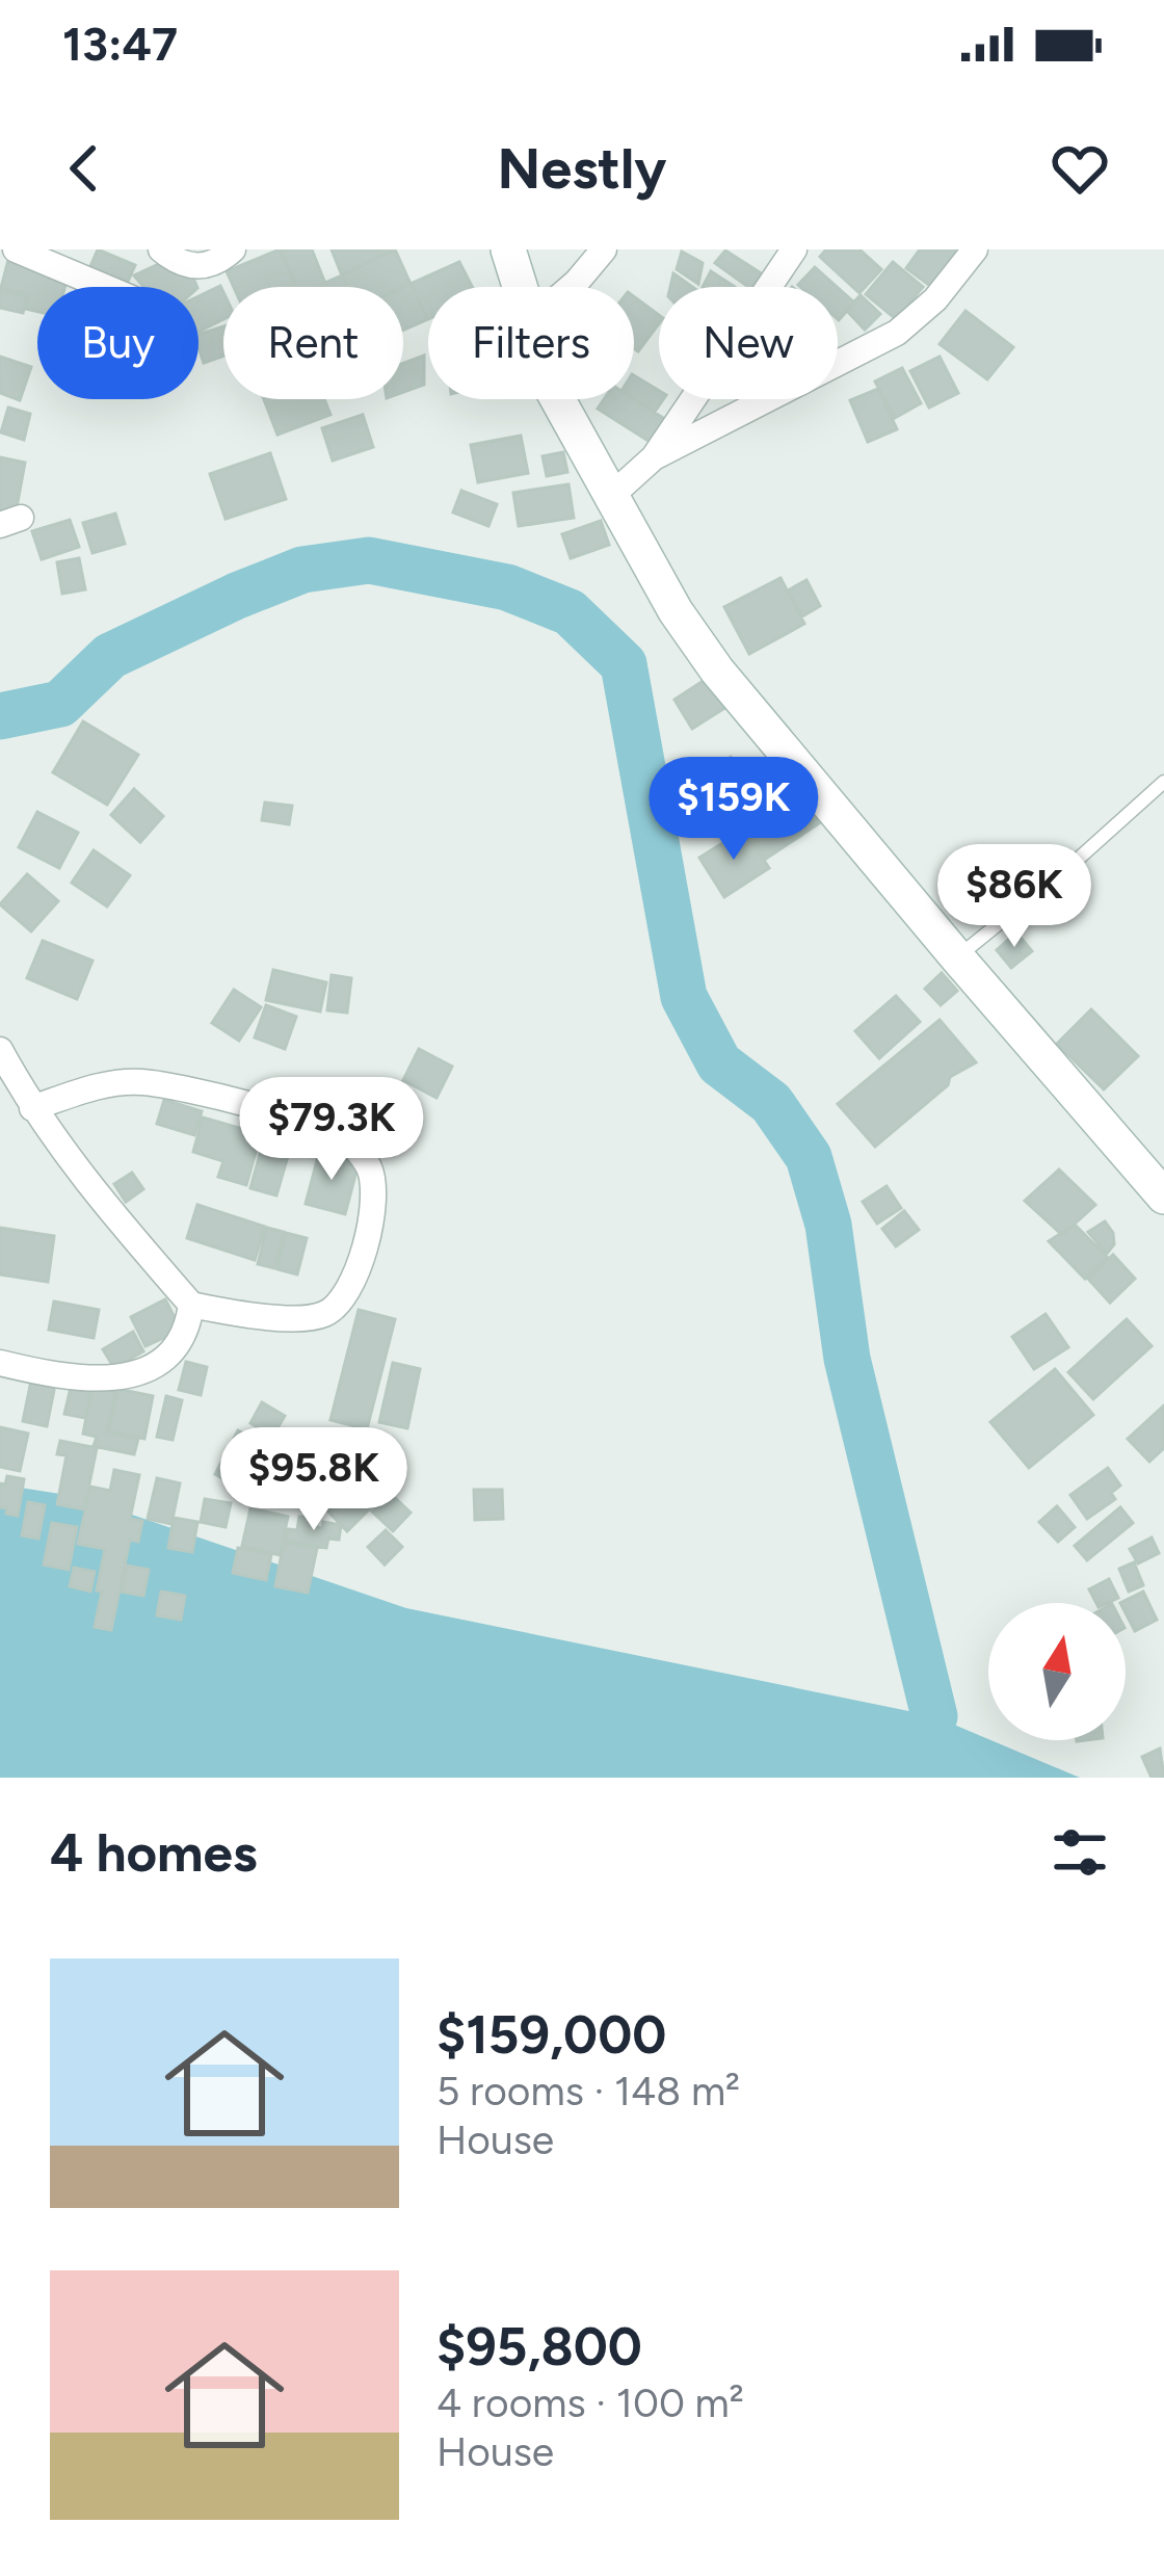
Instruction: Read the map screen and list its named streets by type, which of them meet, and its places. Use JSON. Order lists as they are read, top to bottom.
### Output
{
  "north": "top",
  "page": {
    "status": "13:47",
    "header": "Nestly",
    "chip": [
      "Buy",
      "Rent",
      "Filters",
      "New"
    ],
    "price": [
      "$159K",
      "$86K",
      "$79.3K",
      "$95.8K"
    ],
    "heading": "4 homes",
    "list": [
      {
        "name": "$159,000",
        "note": "5 rooms · 148 m² · House"
      },
      {
        "name": "$95,800",
        "note": "4 rooms · 100 m² · House"
      }
    ]
  }
}
